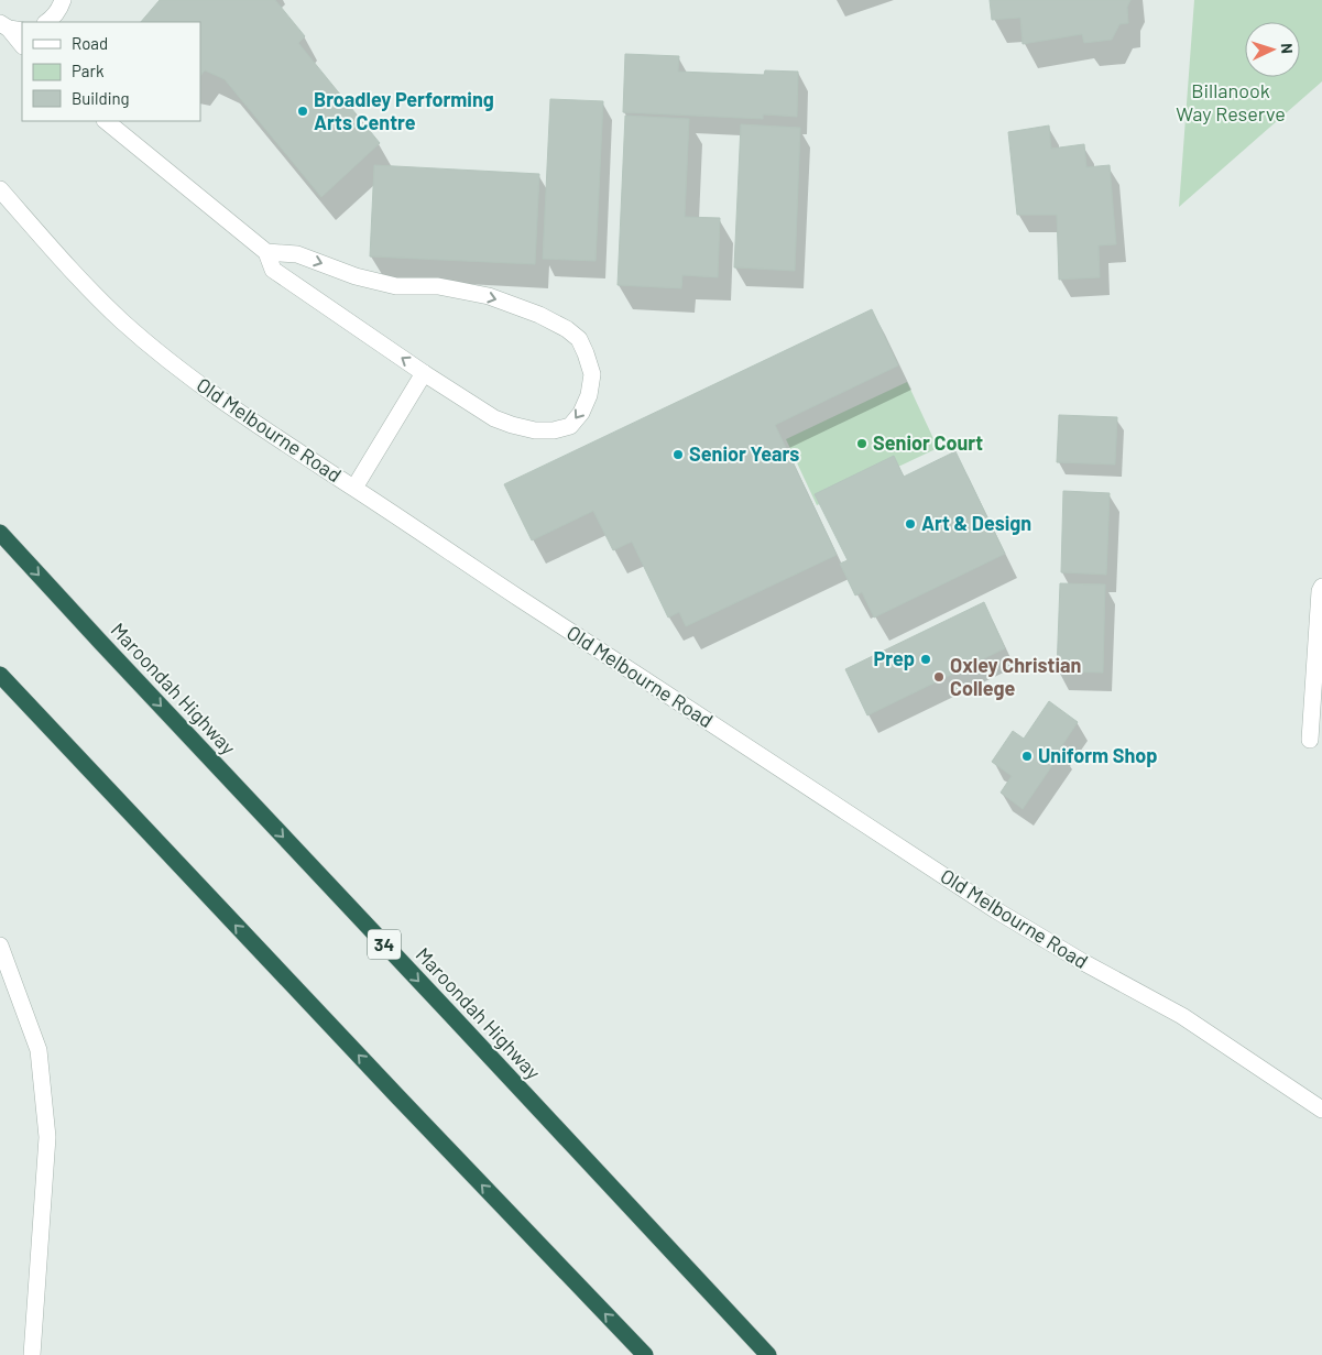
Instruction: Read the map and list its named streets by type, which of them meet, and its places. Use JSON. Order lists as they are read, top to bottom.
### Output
{
  "streets": {
    "highway": ["Maroondah Highway", "34"],
    "street": ["Old Melbourne Road"]
  },
  "parks": ["Billanook Way Reserve"],
  "places": [
    "Broadley Performing Arts Centre",
    "Senior Court",
    "Senior Years",
    "Art & Design",
    "Prep",
    "Oxley Christian College",
    "Uniform Shop"
  ],
  "legend": ["Road", "Park", "Building"],
  "north": "right"
}
